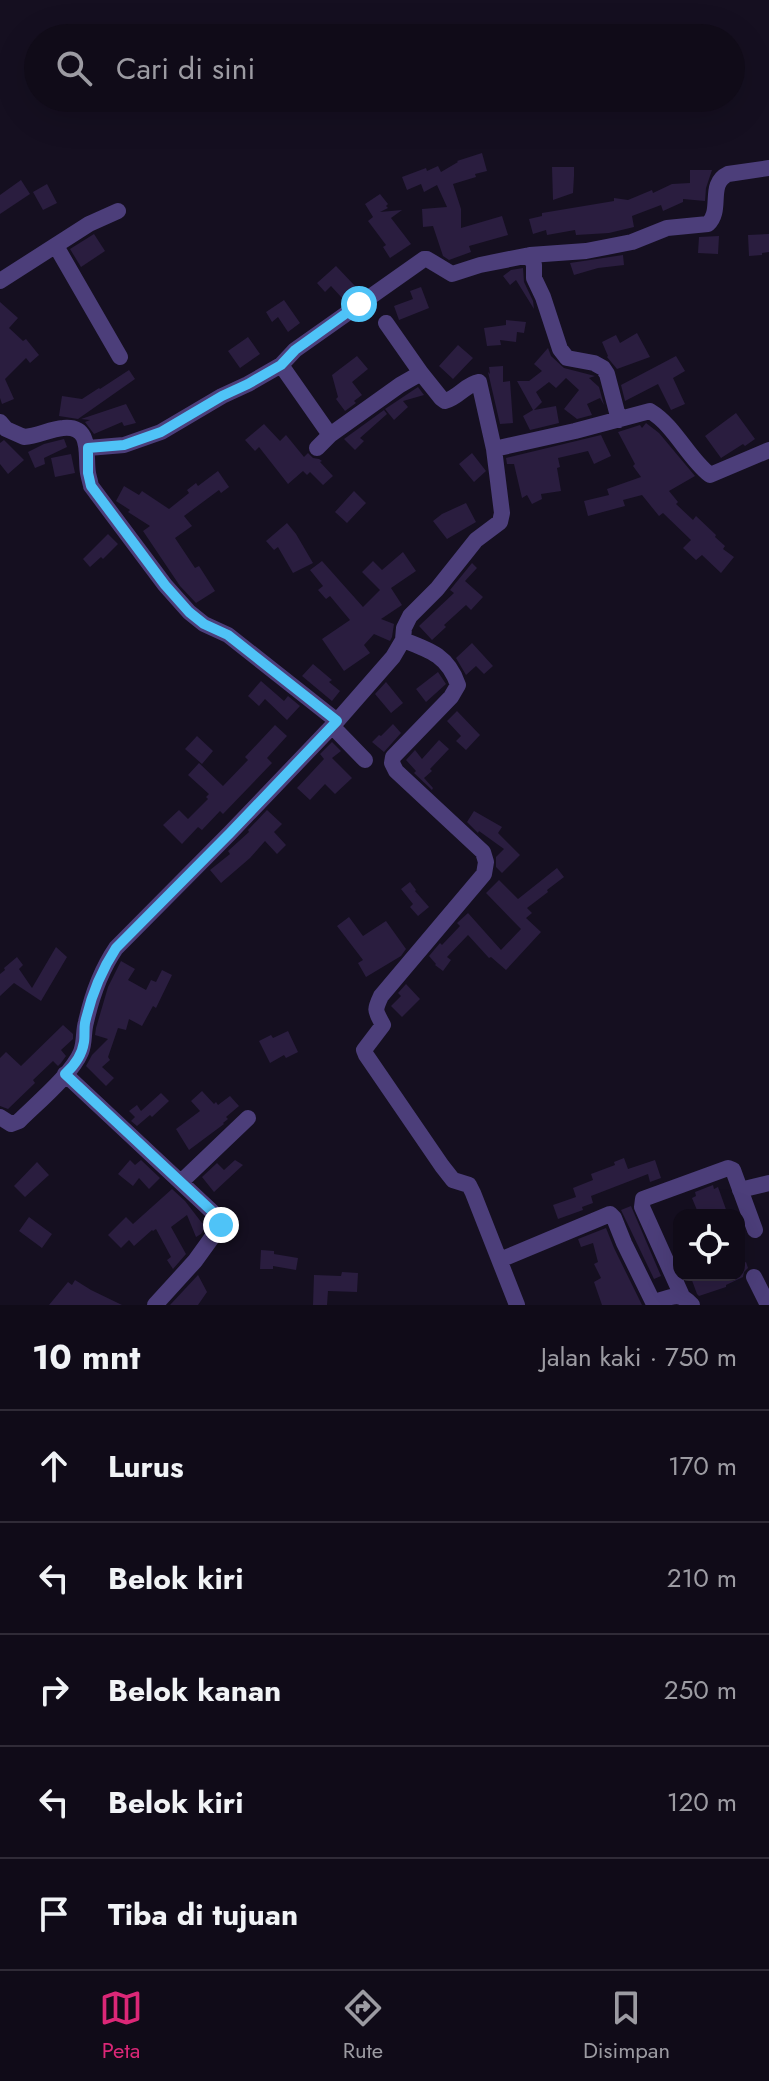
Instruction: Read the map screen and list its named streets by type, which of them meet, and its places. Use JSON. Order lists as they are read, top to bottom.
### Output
{
  "page": {
    "search": "Cari di sini",
    "heading": ["10 mnt", "Jalan kaki · 750 m"],
    "list": [
      ["Lurus", "170 m"],
      ["Belok kiri", "210 m"],
      ["Belok kanan", "250 m"],
      ["Belok kiri", "120 m"],
      "Tiba di tujuan"
    ],
    "nav": ["Peta", "Rute", "Disimpan"]
  }
}
